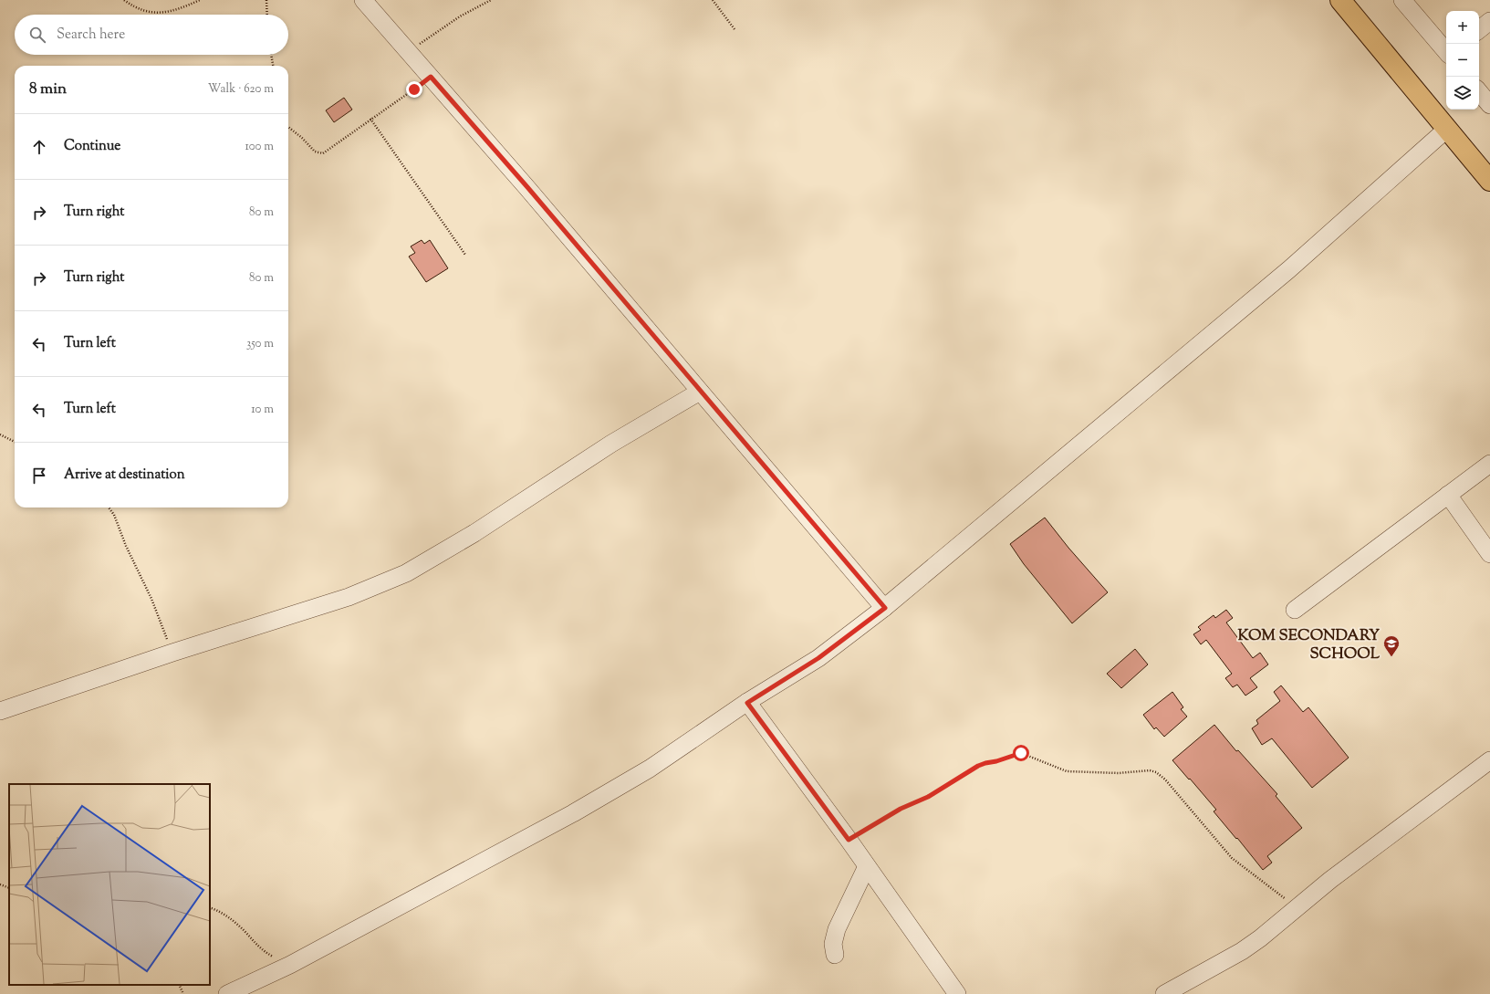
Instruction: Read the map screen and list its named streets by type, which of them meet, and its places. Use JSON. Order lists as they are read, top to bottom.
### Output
{
  "places": {
    "school or university": ["KOM SECONDARY SCHOOL"]
  },
  "page": {
    "map_buttons": ["+", "−"],
    "search": "Search here",
    "heading": ["8 min", "Walk · 620 m"],
    "list": [
      ["Continue", "100 m"],
      ["Turn right", "80 m"],
      ["Turn right", "80 m"],
      ["Turn left", "350 m"],
      ["Turn left", "10 m"],
      "Arrive at destination"
    ]
  }
}
